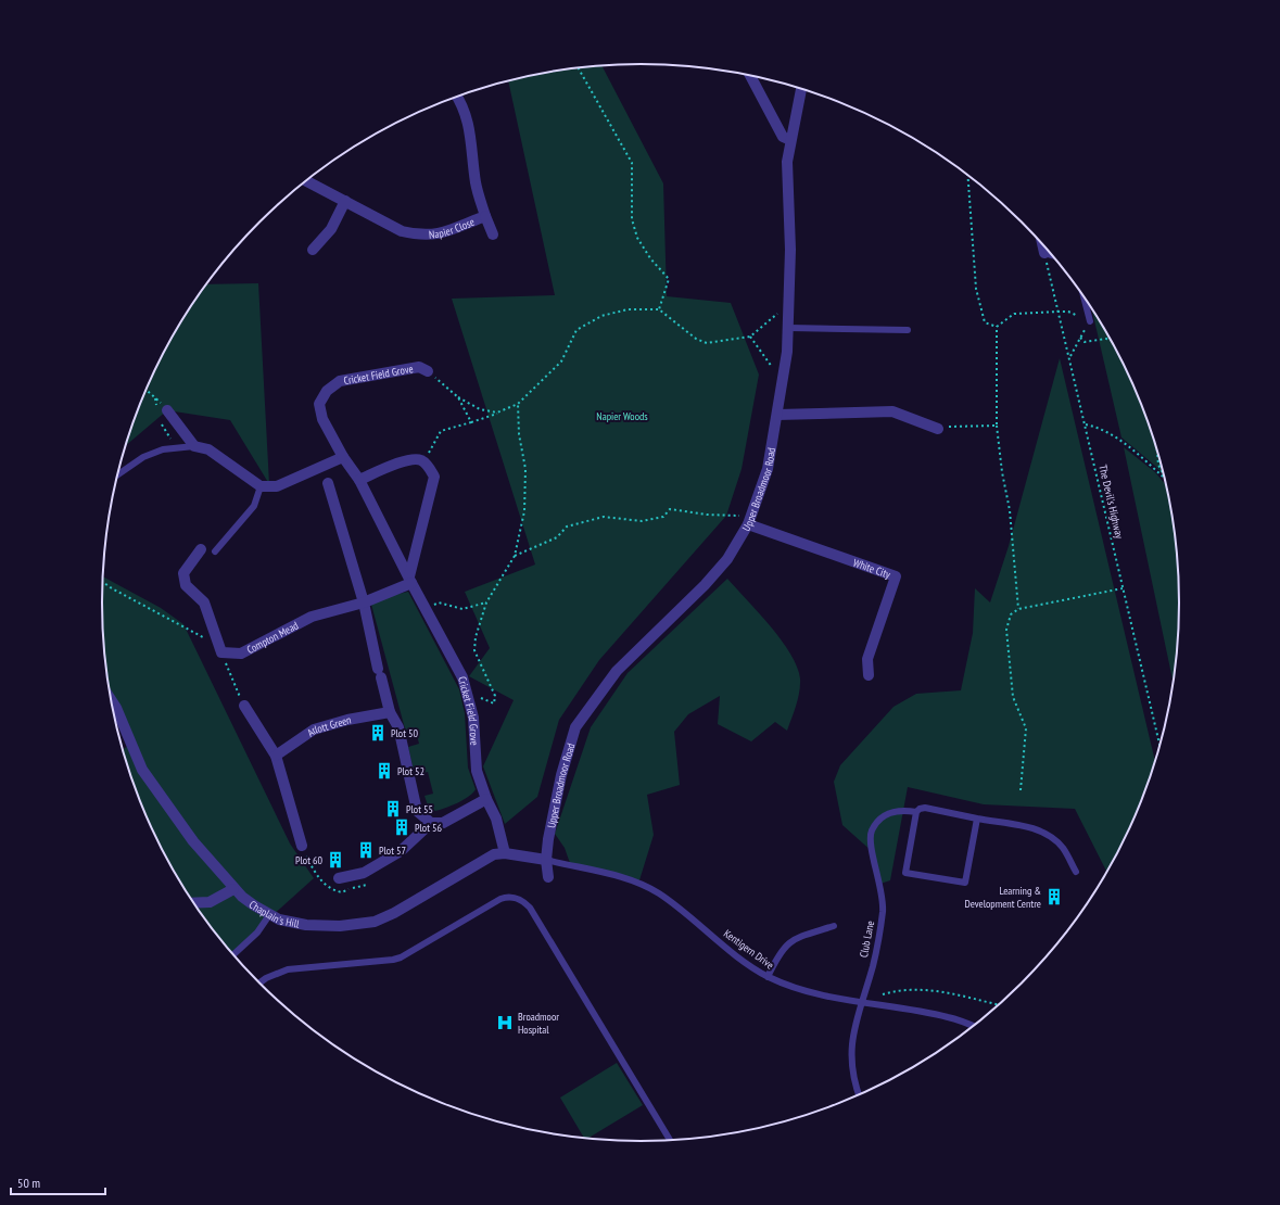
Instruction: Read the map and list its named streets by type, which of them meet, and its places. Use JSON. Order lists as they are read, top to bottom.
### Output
{
  "streets": {
    "street": [
      "Napier Close",
      "Cricket Field Grove",
      "Upper Broadmoor Road",
      "White City",
      "Compton Mead",
      "Arlott Green",
      "Chaplain's Hill"
    ],
    "lane": ["Club Lane", "Kentigern Drive"],
    "path": ["The Devil's Highway"]
  },
  "crossings": [
    ["Cricket Field Grove", "Compton Mead"],
    ["Cricket Field Grove", "Chaplain's Hill"],
    ["Upper Broadmoor Road", "White City"],
    ["Upper Broadmoor Road", "Chaplain's Hill"],
    ["Upper Broadmoor Road", "Kentigern Drive"],
    ["Chaplain's Hill", "Kentigern Drive"],
    ["Club Lane", "Kentigern Drive"]
  ],
  "parks": ["Napier Woods"],
  "places": {
    "building": [
      "Plot 50",
      "Plot 52",
      "Plot 55",
      "Plot 56",
      "Plot 57",
      "Plot 60",
      "Learning & Development Centre"
    ],
    "hospital": ["Broadmoor Hospital"]
  },
  "scale_bar": "50 m"
}
